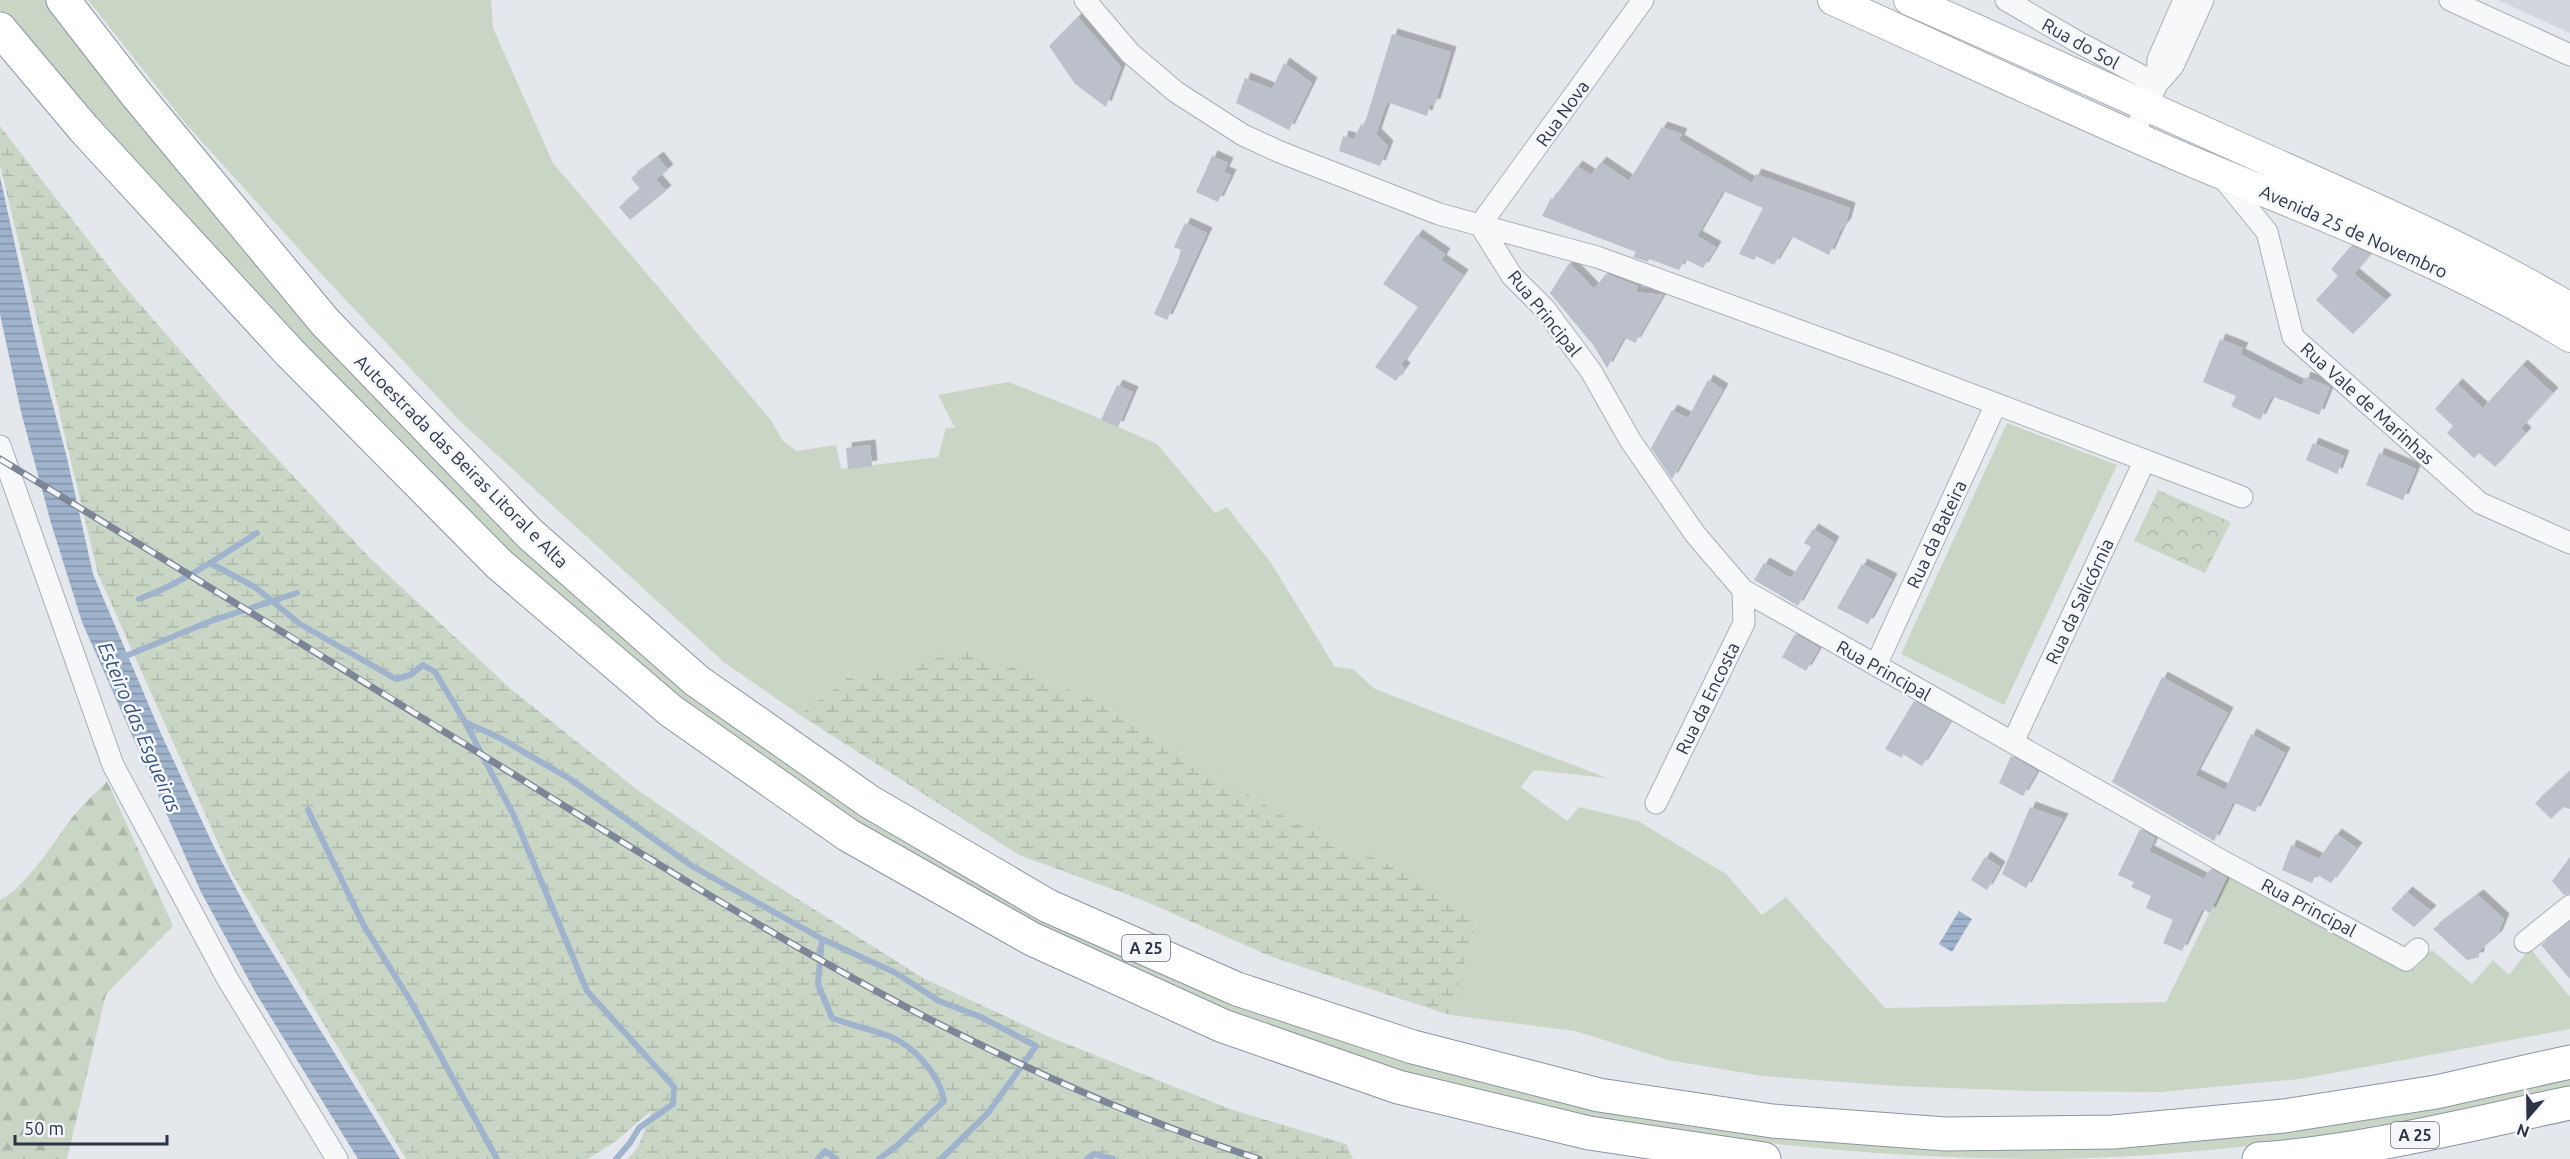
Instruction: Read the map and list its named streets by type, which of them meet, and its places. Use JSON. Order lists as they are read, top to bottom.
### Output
{
  "streets": {
    "highway": ["Autoestrada das Beiras Litoral e Alta", "A 25"],
    "street": [
      "Rua do Sol",
      "Rua Nova",
      "Avenida 25 de Novembro",
      "Rua Principal",
      "Rua Vale de Marinhas",
      "Rua da Bateira",
      "Rua da Salicórnia",
      "Rua da Encosta"
    ]
  },
  "crossings": [
    ["Rua do Sol", "Avenida 25 de Novembro"],
    ["Rua Nova", "Rua Principal"],
    ["Avenida 25 de Novembro", "Rua Vale de Marinhas"],
    ["Rua Principal", "Rua da Bateira"],
    ["Rua Principal", "Rua da Salicórnia"],
    ["Rua Principal", "Rua da Encosta"]
  ],
  "water": ["Esteiro das Esgueiras"],
  "scale_bar": "50 m",
  "north": "bottom"
}
